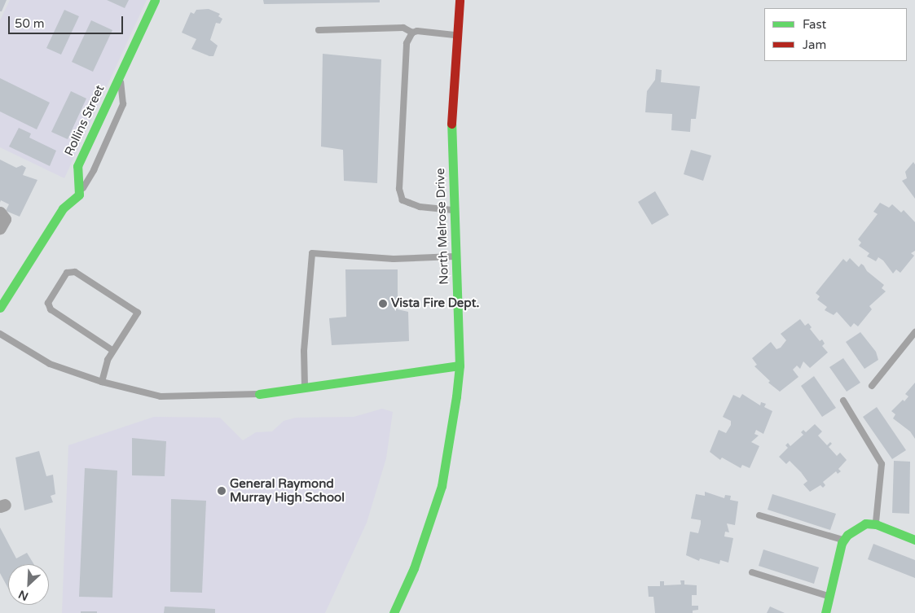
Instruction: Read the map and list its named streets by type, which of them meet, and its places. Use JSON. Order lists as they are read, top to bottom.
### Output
{
  "streets": {
    "street": ["Rollins Street", "North Melrose Drive"]
  },
  "places": ["Vista Fire Dept.", "General Raymond Murray High School"],
  "legend": ["Fast", "Jam"],
  "scale_bar": "50 m",
  "north": "bottom left"
}
